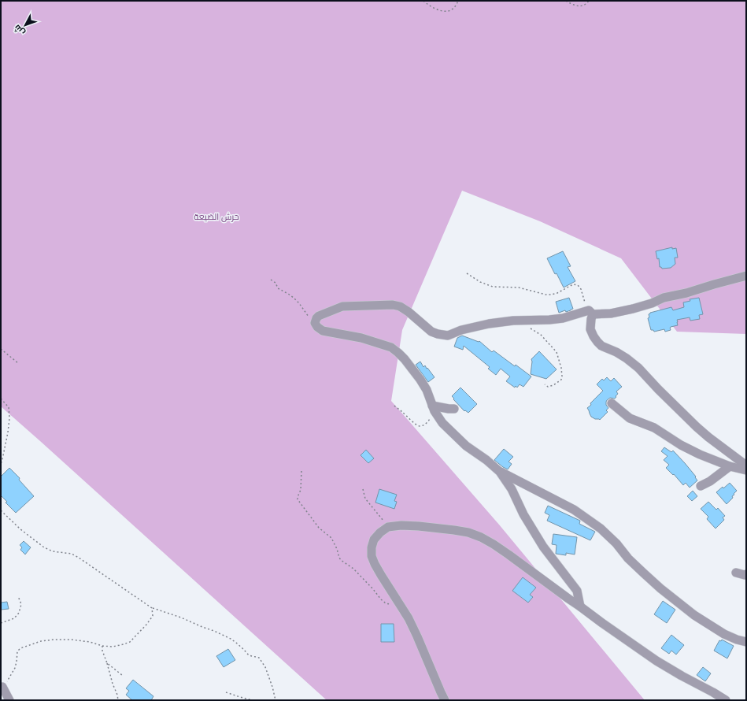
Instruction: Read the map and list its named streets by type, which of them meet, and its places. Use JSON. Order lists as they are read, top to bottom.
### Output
{
  "parks": ["حرش الضيعة"],
  "north": "bottom left"
}
